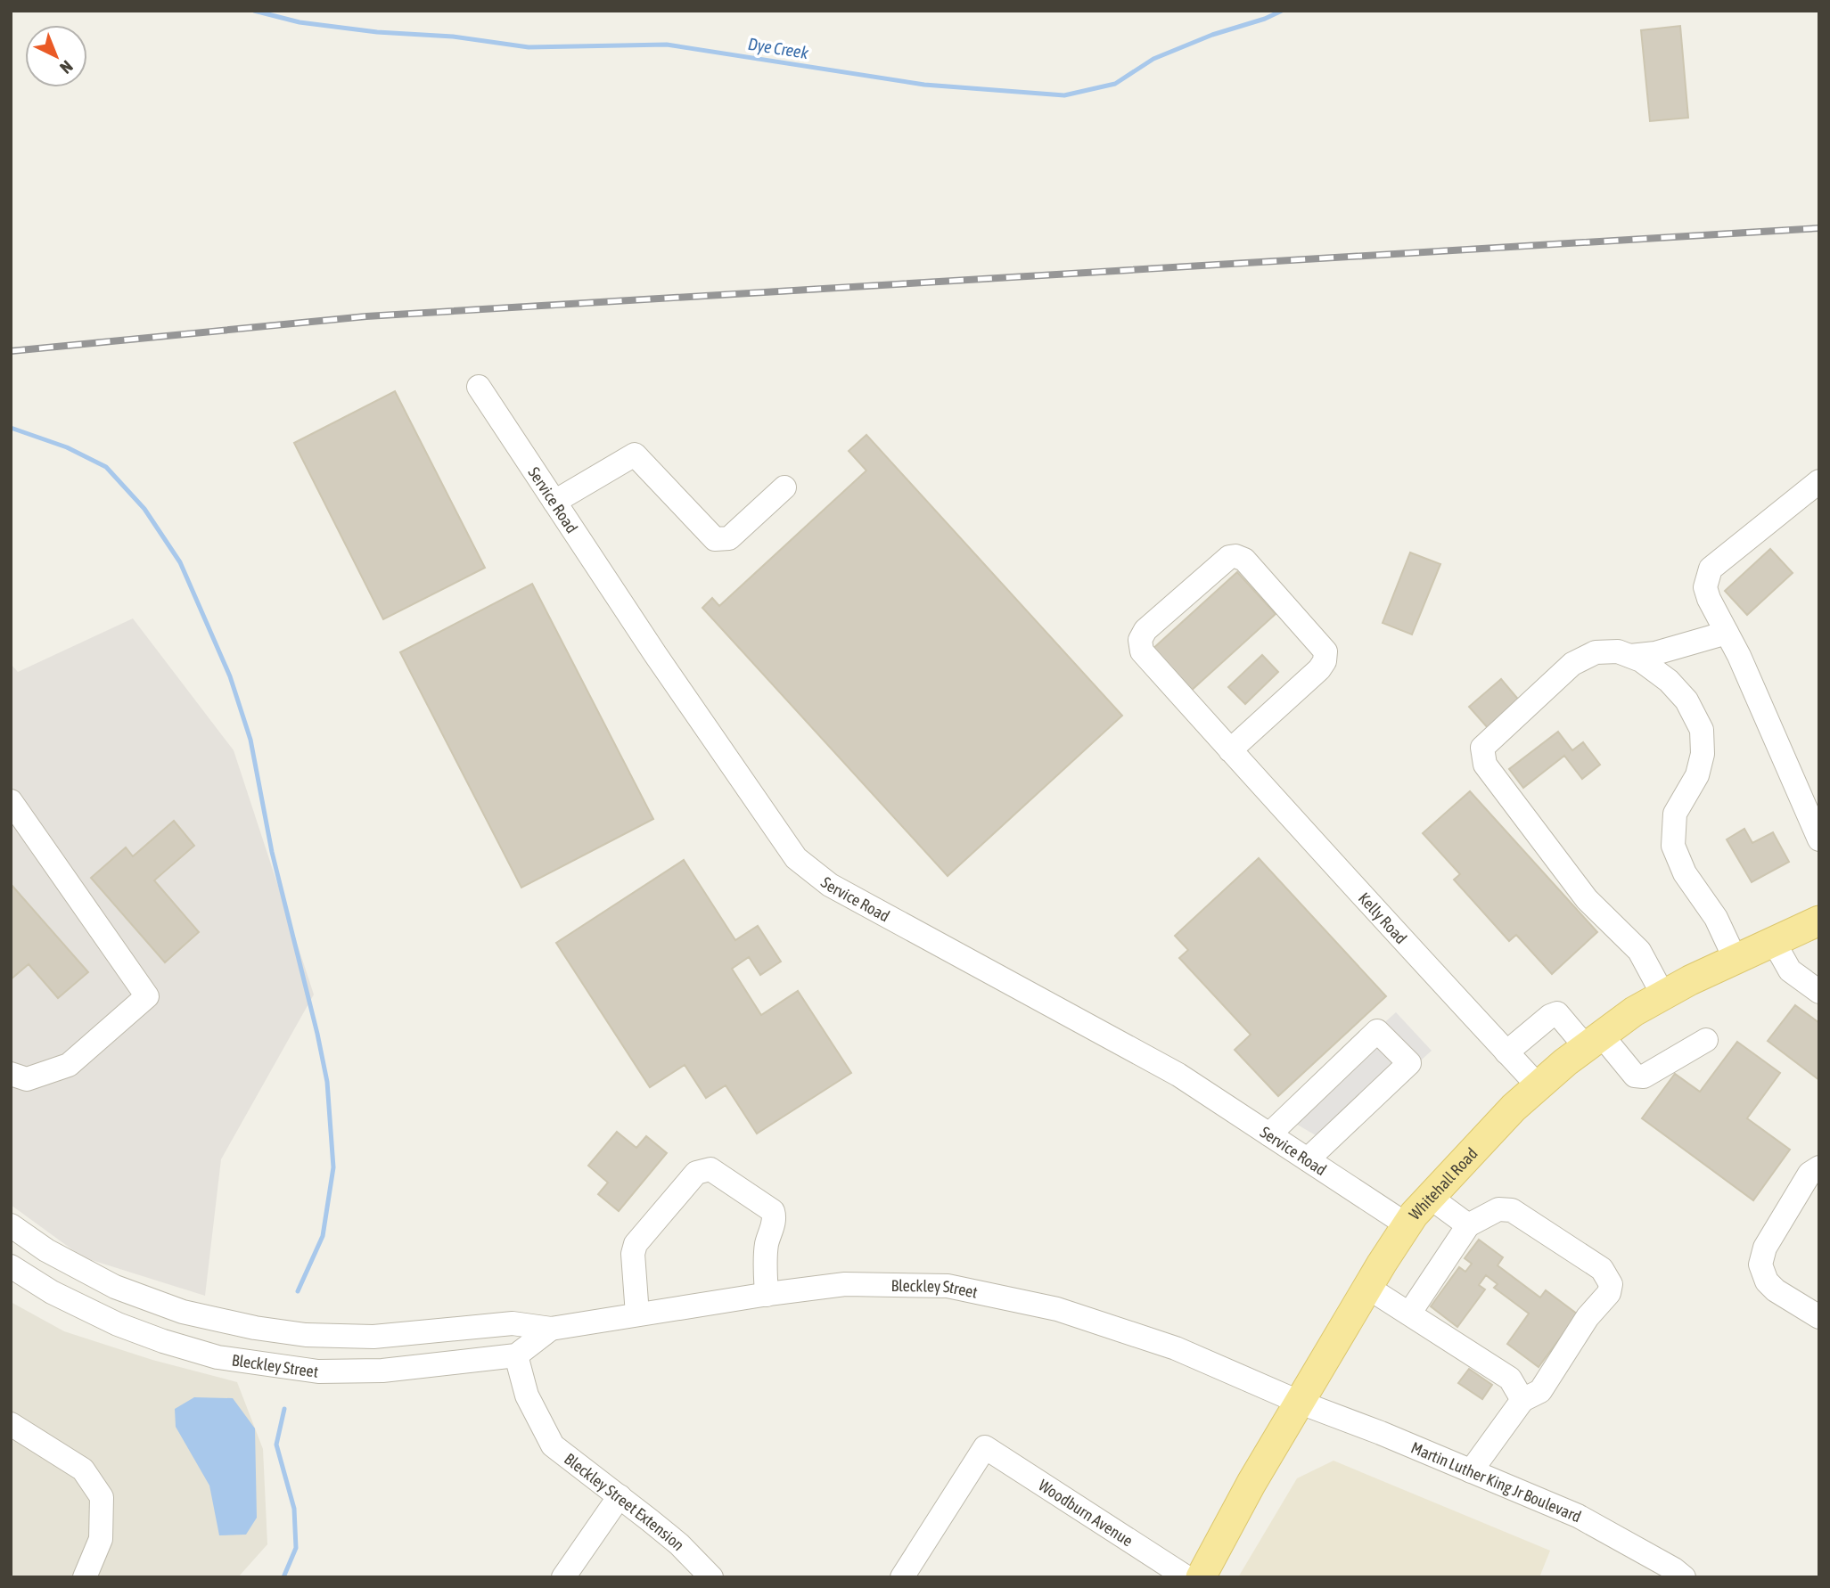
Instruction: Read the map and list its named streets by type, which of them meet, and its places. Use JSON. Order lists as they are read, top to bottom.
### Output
{
  "streets": {
    "main road": ["Whitehall Road"],
    "street": [
      "Service Road",
      "Kelly Road",
      "Bleckley Street",
      "Martin Luther King Jr Boulevard",
      "Bleckley Street Extension",
      "Woodburn Avenue"
    ]
  },
  "crossings": [
    ["Service Road", "Whitehall Road"],
    ["Kelly Road", "Whitehall Road"],
    ["Whitehall Road", "Bleckley Street"],
    ["Whitehall Road", "Martin Luther King Jr Boulevard"],
    ["Bleckley Street", "Martin Luther King Jr Boulevard"],
    ["Bleckley Street", "Bleckley Street Extension"]
  ],
  "water": ["Dye Creek"],
  "north": "bottom right"
}
